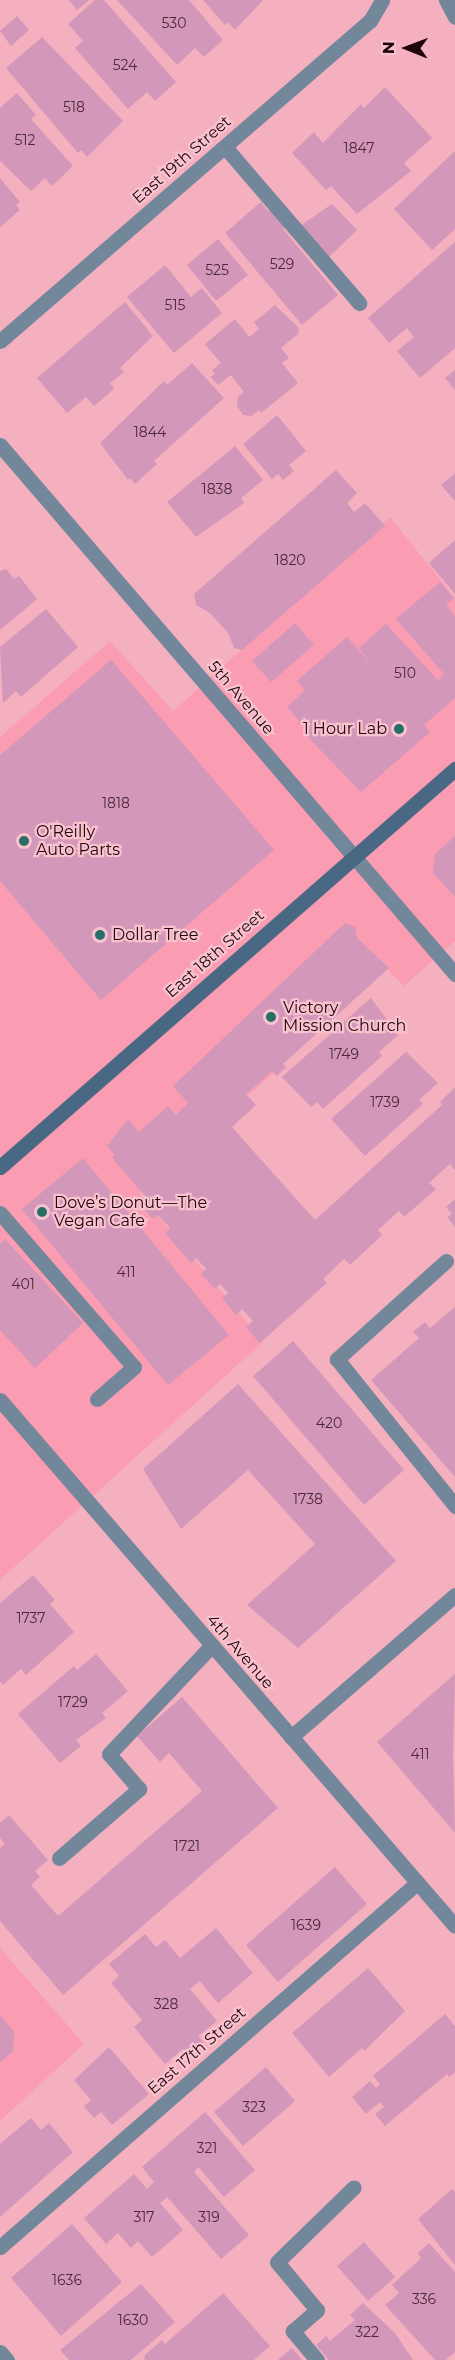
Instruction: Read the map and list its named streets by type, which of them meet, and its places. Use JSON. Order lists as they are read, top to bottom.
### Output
{
  "streets": {
    "street": [
      "East 19th Street",
      "5th Avenue",
      "East 18th Street",
      "4th Avenue",
      "East 17th Street"
    ]
  },
  "crossings": [
    ["5th Avenue", "East 18th Street"],
    ["4th Avenue", "East 17th Street"]
  ],
  "places": [
    "1 Hour Lab",
    "O'Reilly Auto Parts",
    "Dollar Tree",
    "Victory Mission Church",
    "Dove’s Donut—The Vegan Cafe"
  ],
  "house_numbers": [
    "530",
    "524",
    "518",
    "512",
    "1847",
    "529",
    "525",
    "515",
    "1844",
    "1838",
    "1820",
    "510",
    "1818",
    "1749",
    "1739",
    "411",
    "401",
    "420",
    "1738",
    "1737",
    "1729",
    "411",
    "1721",
    "1639",
    "328",
    "323",
    "321",
    "317",
    "319",
    "1636",
    "336",
    "1630",
    "322"
  ],
  "north": "left"
}
